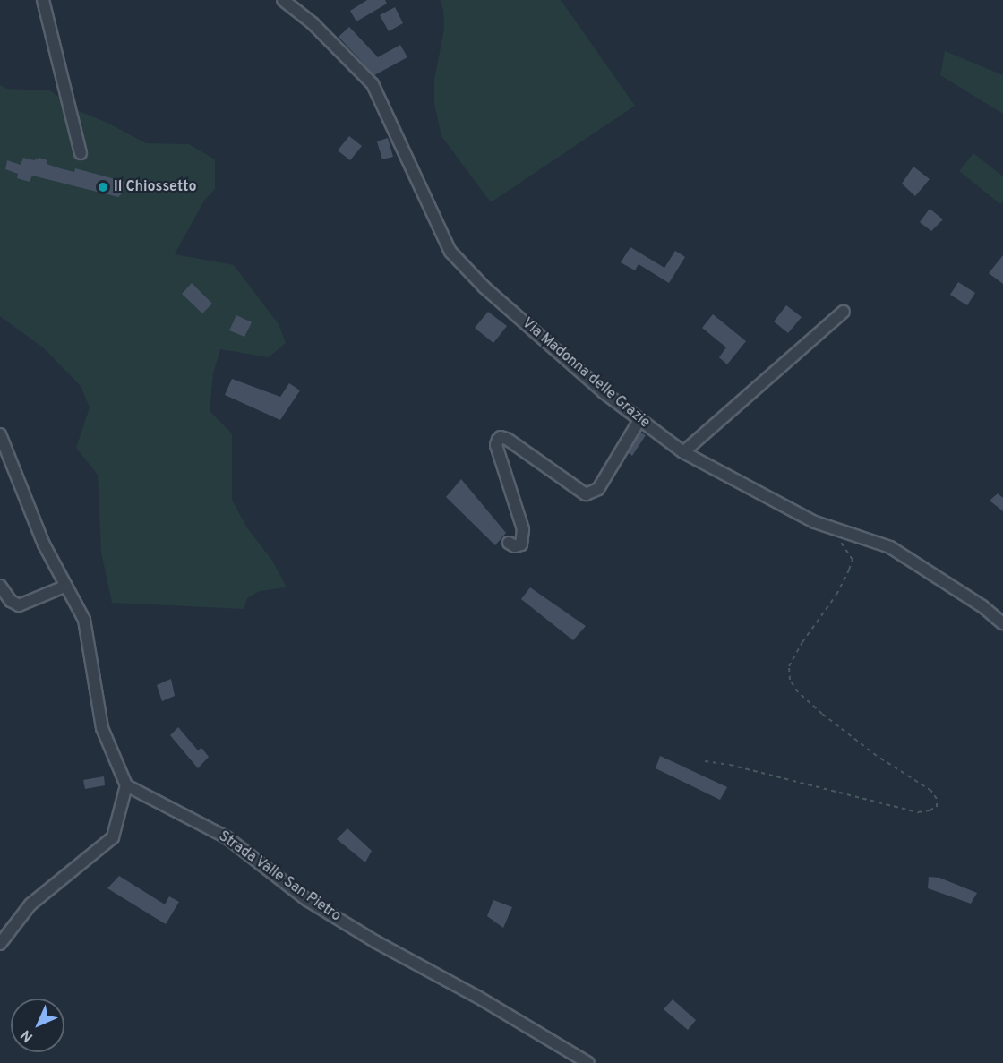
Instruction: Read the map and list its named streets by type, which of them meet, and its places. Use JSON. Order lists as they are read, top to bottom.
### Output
{
  "streets": {
    "street": ["Via Madonna delle Grazie", "Strada Valle San Pietro"]
  },
  "places": ["Il Chiossetto"],
  "north": "bottom left"
}
